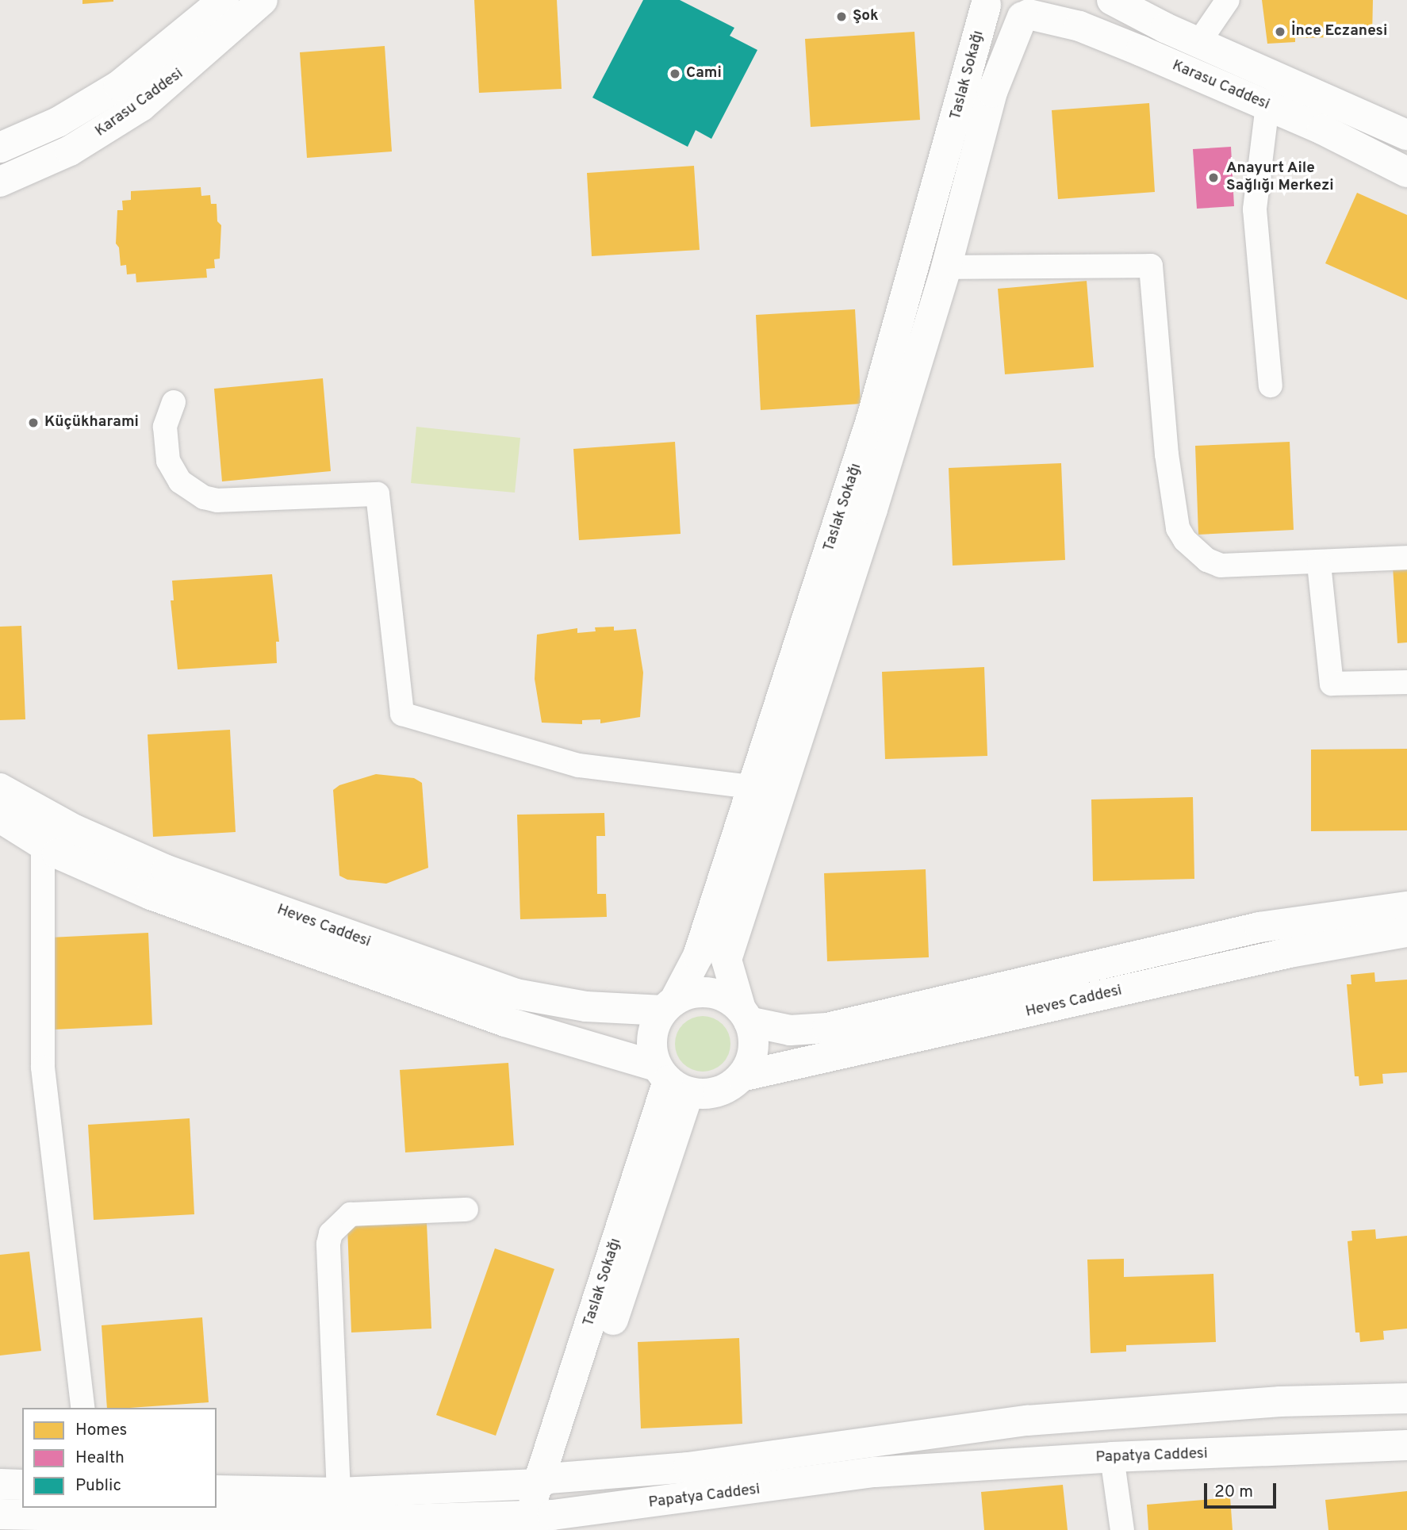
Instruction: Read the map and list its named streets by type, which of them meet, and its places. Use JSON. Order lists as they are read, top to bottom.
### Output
{
  "streets": {
    "street": [
      "Taslak Sokağı",
      "Karasu Caddesi",
      "Heves Caddesi",
      "Papatya Caddesi"
    ]
  },
  "crossings": [
    ["Taslak Sokağı", "Karasu Caddesi"],
    ["Taslak Sokağı", "Heves Caddesi"],
    ["Taslak Sokağı", "Papatya Caddesi"]
  ],
  "places": [
    "Şok",
    "İnce Eczanesi",
    "Cami",
    "Anayurt Aile Sağlığı Merkezi",
    "Küçükharami"
  ],
  "legend": ["Homes", "Health", "Public"],
  "scale_bar": "20 m"
}
